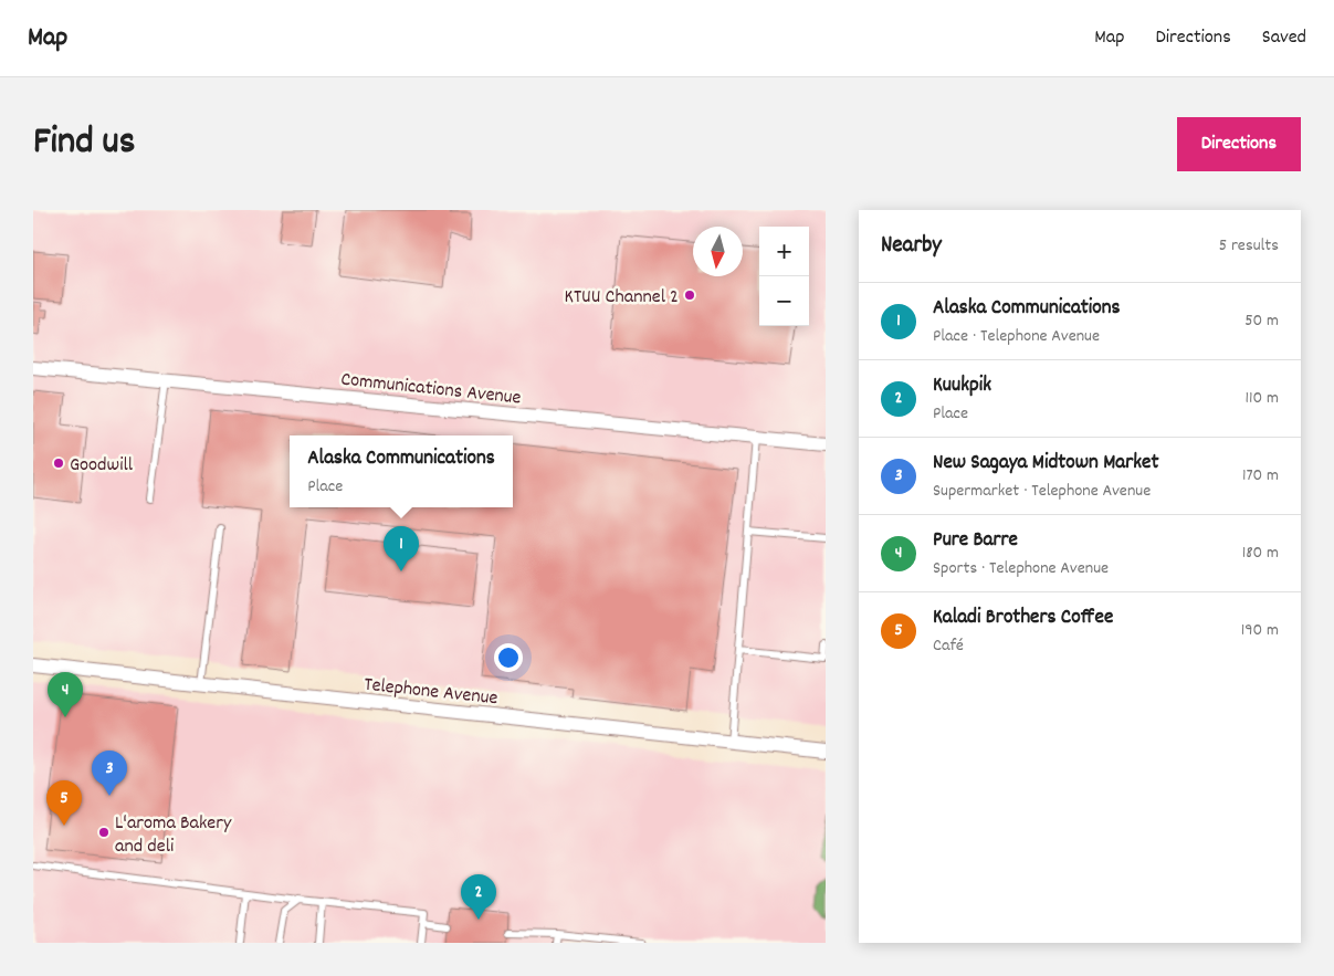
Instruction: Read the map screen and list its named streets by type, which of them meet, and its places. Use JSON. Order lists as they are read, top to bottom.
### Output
{
  "streets": {
    "street": ["Communications Avenue", "Telephone Avenue"]
  },
  "places": ["KTUU Channel 2", "Goodwill", "L'aroma Bakery and deli"],
  "north": "bottom",
  "page": {
    "header": "Map",
    "nav": ["Map", "Directions", "Saved"],
    "title": "Find us",
    "buttons": "Directions",
    "heading": ["Nearby", "5 results"],
    "map_buttons": ["+", "−"],
    "list": [
      {
        "mark": "1",
        "name": "Alaska Communications",
        "note": "Place · Telephone Avenue",
        "value": "50 m"
      },
      {
        "mark": "2",
        "name": "Kuukpik",
        "note": "Place",
        "value": "110 m"
      },
      {
        "mark": "3",
        "name": "New Sagaya Midtown Market",
        "note": "Supermarket · Telephone Avenue",
        "value": "170 m"
      },
      {
        "mark": "4",
        "name": "Pure Barre",
        "note": "Sports · Telephone Avenue",
        "value": "180 m"
      },
      {
        "mark": "5",
        "name": "Kaladi Brothers Coffee",
        "note": "Café",
        "value": "190 m"
      }
    ],
    "popup": ["Alaska Communications", "Place"],
    "pins": [
      "1",
      "4",
      "3",
      "5",
      "2"
    ]
  }
}
